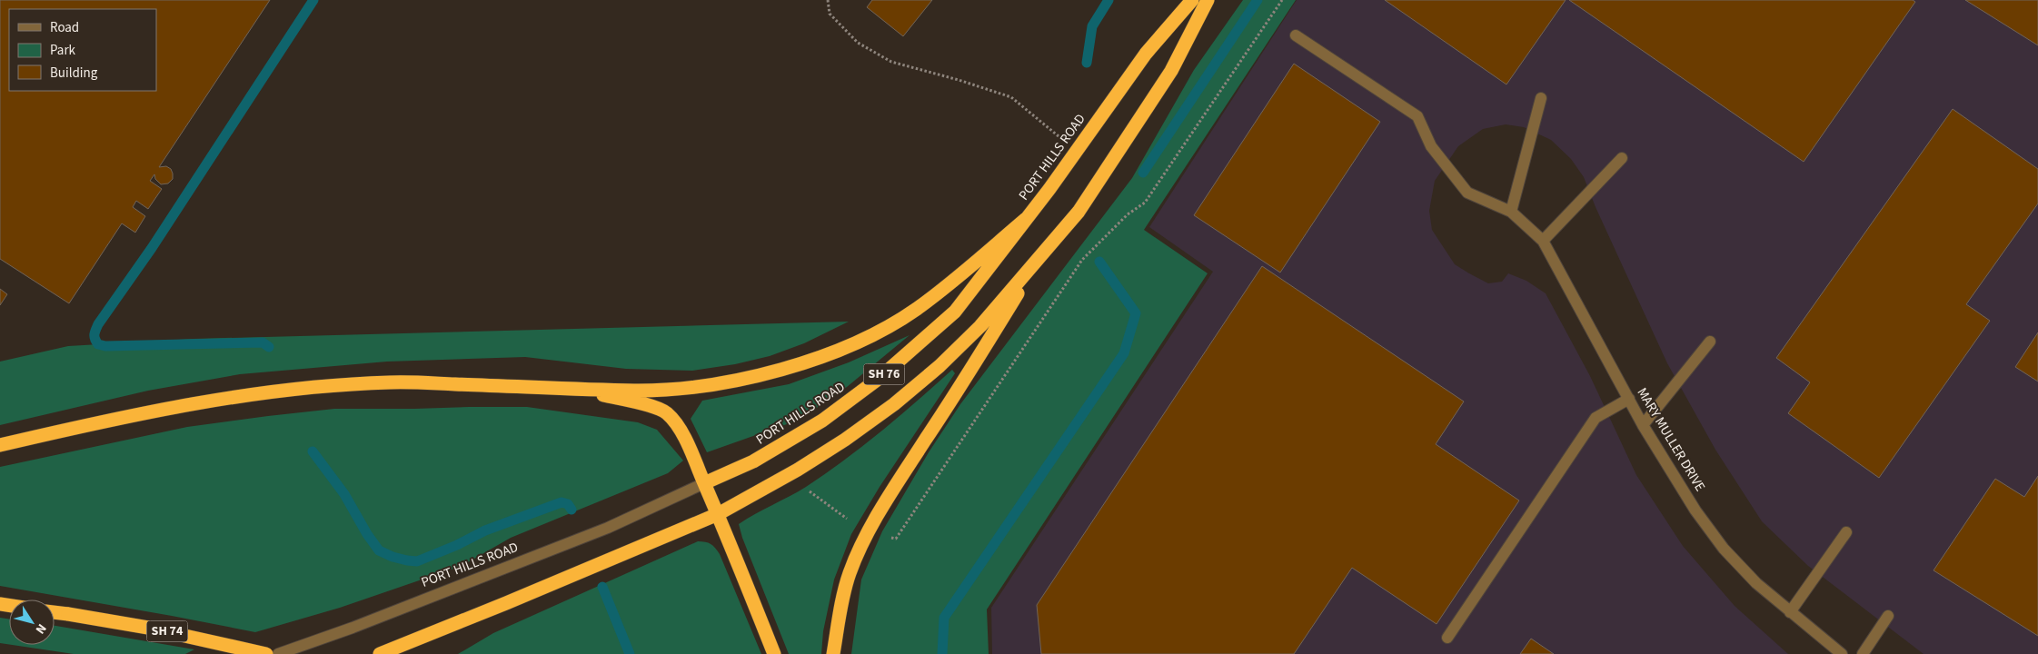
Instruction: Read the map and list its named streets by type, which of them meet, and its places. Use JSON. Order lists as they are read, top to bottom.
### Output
{
  "streets": {
    "highway": ["PORT HILLS ROAD", "SH 76", "SH 74"],
    "street": ["MARY MULLER DRIVE"]
  },
  "legend": ["Road", "Park", "Building"],
  "north": "bottom right"
}
